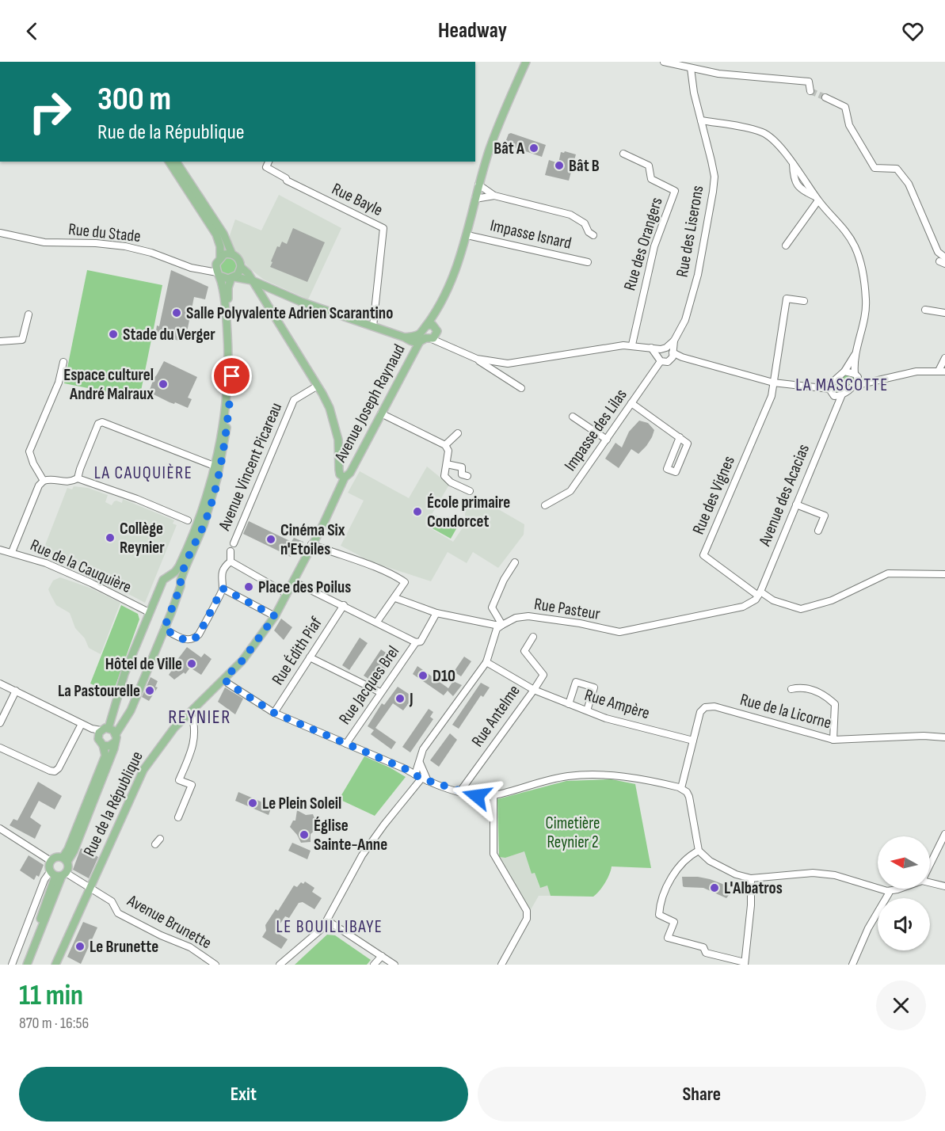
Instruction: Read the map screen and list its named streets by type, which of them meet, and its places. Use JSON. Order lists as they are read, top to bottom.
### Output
{
  "streets": {
    "main road": ["Avenue Joseph Raynaud", "Rue de la République"],
    "street": [
      "Rue Bayle",
      "Rue des Liserons",
      "Rue du Stade",
      "Impasse Isnard",
      "Rue des Orangers",
      "Impasse des Lilas",
      "Avenue Vincent Picareau",
      "Rue des Vignes",
      "Avenue des Acacias",
      "Rue de la Cauquière",
      "Rue Pasteur",
      "Rue Édith Piaf",
      "Rue Jacques Brel",
      "Rue Ampère",
      "Rue de la Licorne",
      "Rue Antelme",
      "Avenue Brunette"
    ]
  },
  "crossings": [
    ["Rue des Liserons", "Impasse des Lilas"],
    ["Impasse Isnard", "Avenue Joseph Raynaud"],
    ["Avenue Joseph Raynaud", "Rue de la République"],
    ["Rue des Vignes", "Avenue des Acacias"],
    ["Rue des Vignes", "Rue Pasteur"],
    ["Avenue des Acacias", "Rue Pasteur"],
    ["Rue Ampère", "Rue de la Licorne"],
    ["Rue Ampère", "Rue Antelme"],
    ["Rue de la République", "Avenue Brunette"]
  ],
  "districts": [
    "LA MASCOTTE",
    "LA CAUQUIÈRE",
    "REYNIER",
    "LE BOUILLIBAYE"
  ],
  "parks": ["Cimetière Reynier 2"],
  "places": [
    "Bât A",
    "Bât B",
    "Salle Polyvalente Adrien Scarantino",
    "Stade du Verger",
    "Espace culturel André Malraux",
    "École primaire Condorcet",
    "Collège Reynier",
    "Cinéma Six n'Etoiles",
    "Place des Poilus",
    "Hôtel de Ville",
    "D10",
    "La Pastourelle",
    "J",
    "Le Plein Soleil",
    "Église Sainte-Anne",
    "L'Albatros",
    "Le Brunette"
  ],
  "north": "left",
  "page": {
    "header": "Headway",
    "turn": ["300 m", "Rue de la République"],
    "heading": ["11 min", "870 m · 16:56"],
    "buttons": ["Exit", "Share"]
  }
}
